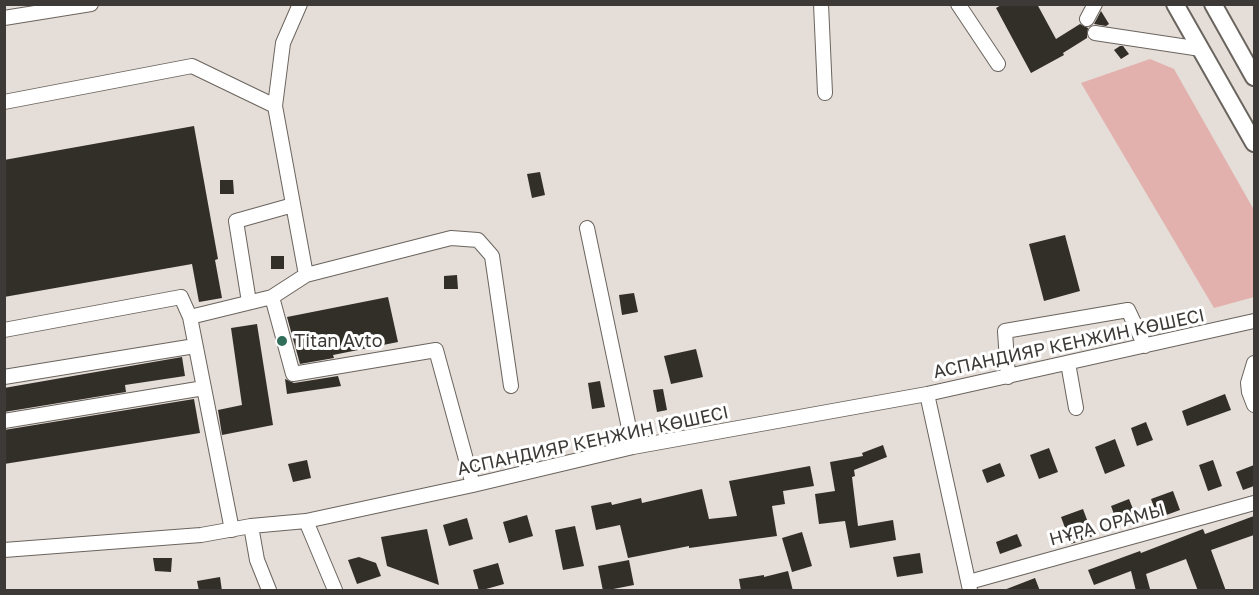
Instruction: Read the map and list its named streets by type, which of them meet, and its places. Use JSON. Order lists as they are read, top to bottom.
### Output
{
  "streets": {
    "street": ["АСПАНДИЯР КЕНЖИН КӨШЕСІ", "НҰРА ОРАМЫ"]
  },
  "places": ["Titan Avto"]
}
